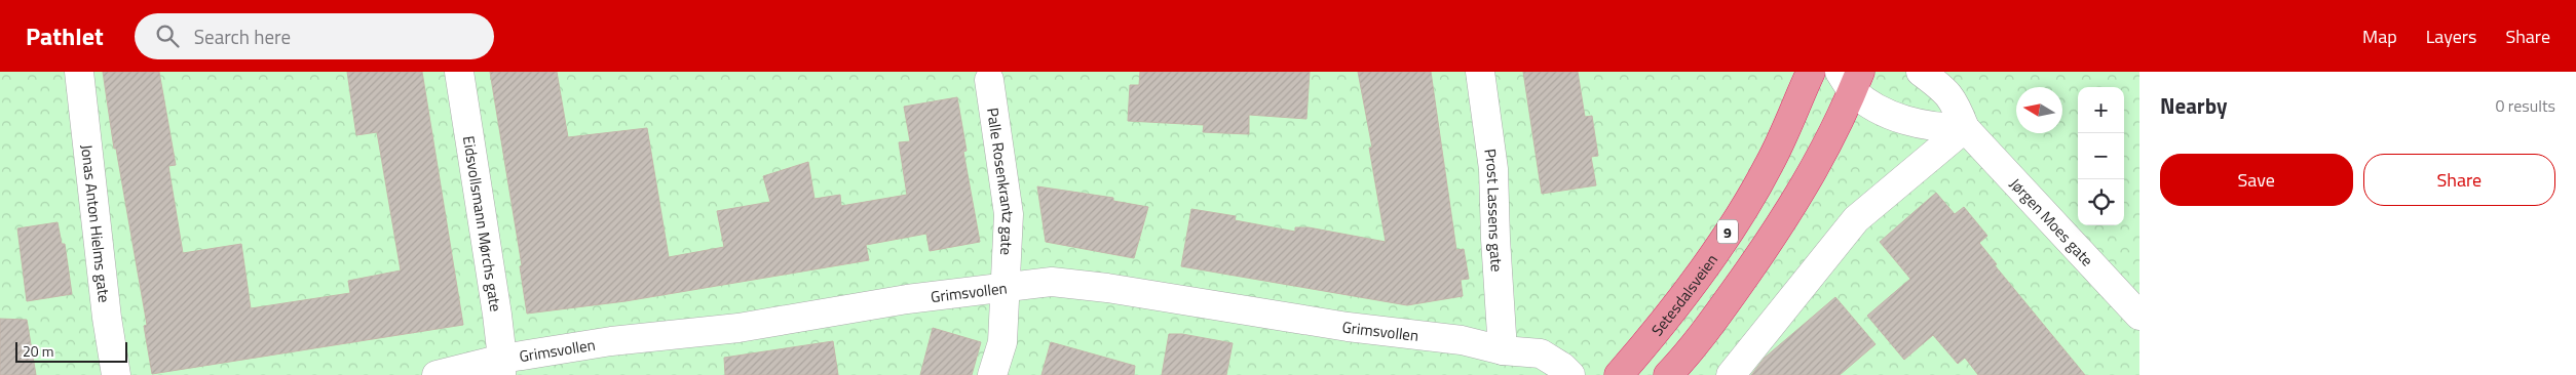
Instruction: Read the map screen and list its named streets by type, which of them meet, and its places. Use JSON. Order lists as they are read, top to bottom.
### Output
{
  "streets": {
    "highway": ["9", "Setesdalsveien"],
    "street": [
      "Palle Rosenkrantz gate",
      "Prost Lassens gate",
      "Jørgen Moes gate",
      "Jonas Anton Hielms gate",
      "Eidsvollsmann Mørchs gate",
      "Grimsvollen"
    ]
  },
  "crossings": [
    ["Palle Rosenkrantz gate", "Grimsvollen"],
    ["Prost Lassens gate", "Grimsvollen"],
    ["Eidsvollsmann Mørchs gate", "Grimsvollen"]
  ],
  "scale_bar": "20 m",
  "north": "left",
  "page": {
    "header": "Pathlet",
    "search": "Search here",
    "nav": ["Map", "Layers", "Share"],
    "heading": ["Nearby", "0 results"],
    "map_buttons": ["+", "−"],
    "buttons": ["Save", "Share"],
    "scale": "20 m"
  }
}
